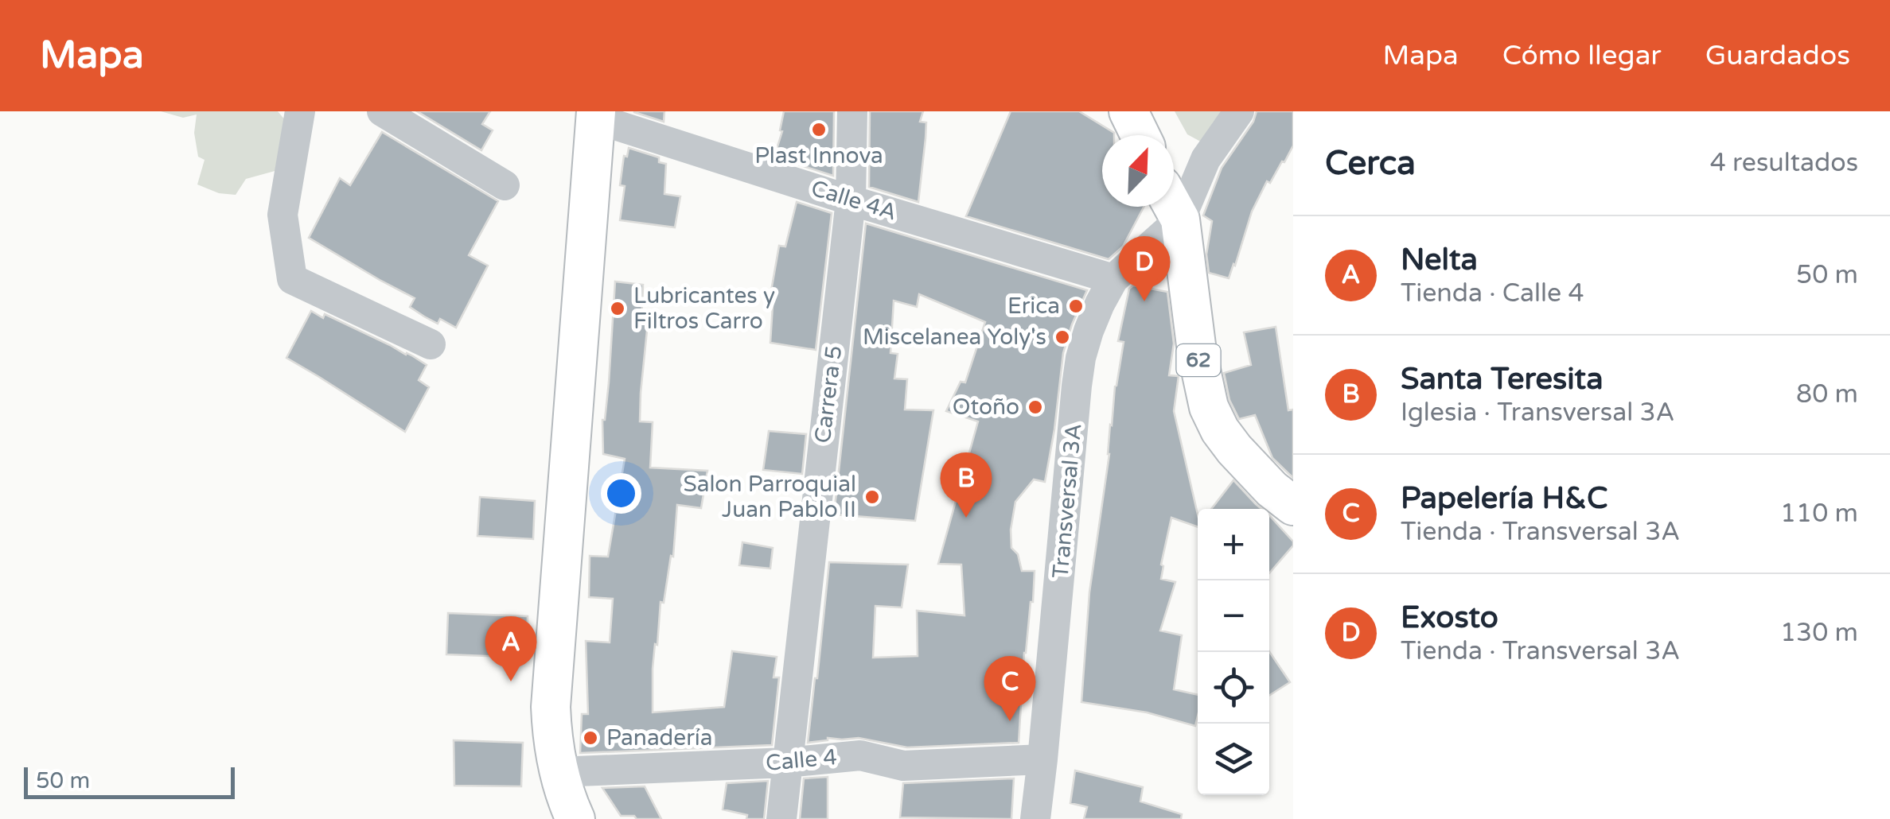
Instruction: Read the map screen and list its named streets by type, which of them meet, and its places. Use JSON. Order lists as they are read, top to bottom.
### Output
{
  "streets": {
    "main road": ["62"],
    "street": [
      "Calle 4A",
      "Carrera 5",
      "Transversal 3A",
      "Calle 4"
    ]
  },
  "crossings": [
    ["Calle 4A", "Carrera 5"],
    ["Calle 4A", "Transversal 3A"],
    ["62", "Transversal 3A"],
    ["Carrera 5", "Calle 4"],
    ["Transversal 3A", "Calle 4"]
  ],
  "places": [
    "Plast Innova",
    "Erica",
    "Lubricantes y Filtros Carro",
    "Miscelanea Yoly's",
    "Otoño",
    "Salon Parroquial Juan Pablo II",
    "Panadería"
  ],
  "scale_bar": "50 m",
  "north": "top right",
  "page": {
    "header": "Mapa",
    "nav": ["Mapa", "Cómo llegar", "Guardados"],
    "heading": ["Cerca", "4 resultados"],
    "list": [
      {
        "mark": "A",
        "name": "Nelta",
        "note": "Tienda · Calle 4",
        "value": "50 m"
      },
      {
        "mark": "B",
        "name": "Santa Teresita",
        "note": "Iglesia · Transversal 3A",
        "value": "80 m"
      },
      {
        "mark": "C",
        "name": "Papelería H&C",
        "note": "Tienda · Transversal 3A",
        "value": "110 m"
      },
      {
        "mark": "D",
        "name": "Exosto",
        "note": "Tienda · Transversal 3A",
        "value": "130 m"
      }
    ],
    "pins": [
      "D",
      "B",
      "A",
      "C"
    ],
    "map_buttons": ["+", "−"],
    "scale": "50 m"
  }
}
